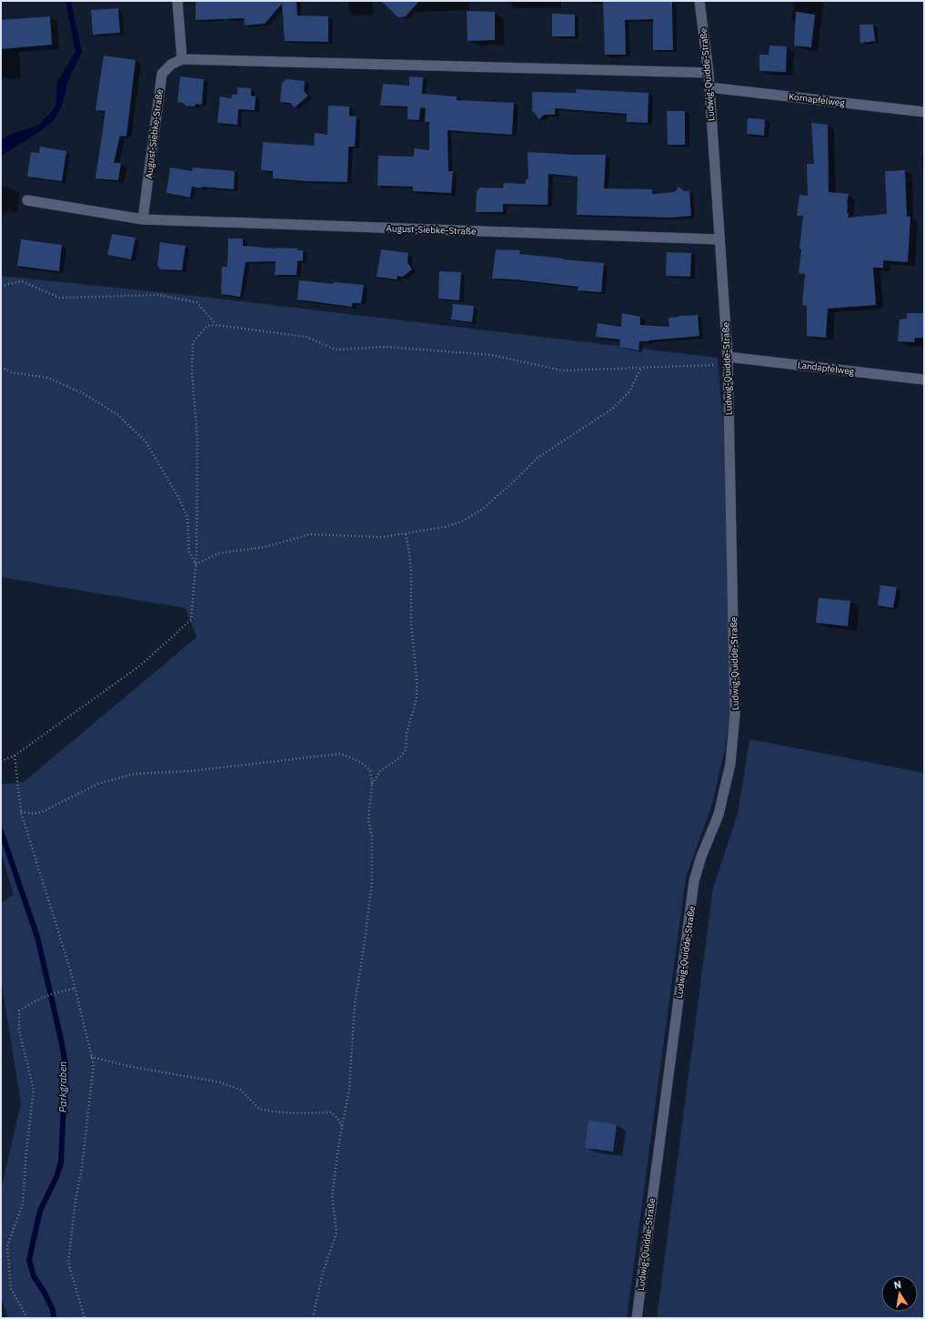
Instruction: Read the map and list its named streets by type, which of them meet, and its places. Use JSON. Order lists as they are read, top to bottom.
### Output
{
  "streets": {
    "street": [
      "Ludwig-Quidde-Straße",
      "Kornapfelweg",
      "August-Siebke-Straße",
      "Landapfelweg"
    ]
  },
  "crossings": [
    ["Ludwig-Quidde-Straße", "Kornapfelweg"],
    ["Ludwig-Quidde-Straße", "August-Siebke-Straße"],
    ["Ludwig-Quidde-Straße", "Landapfelweg"]
  ],
  "water": ["Parkgraben"],
  "north": "top"
}
